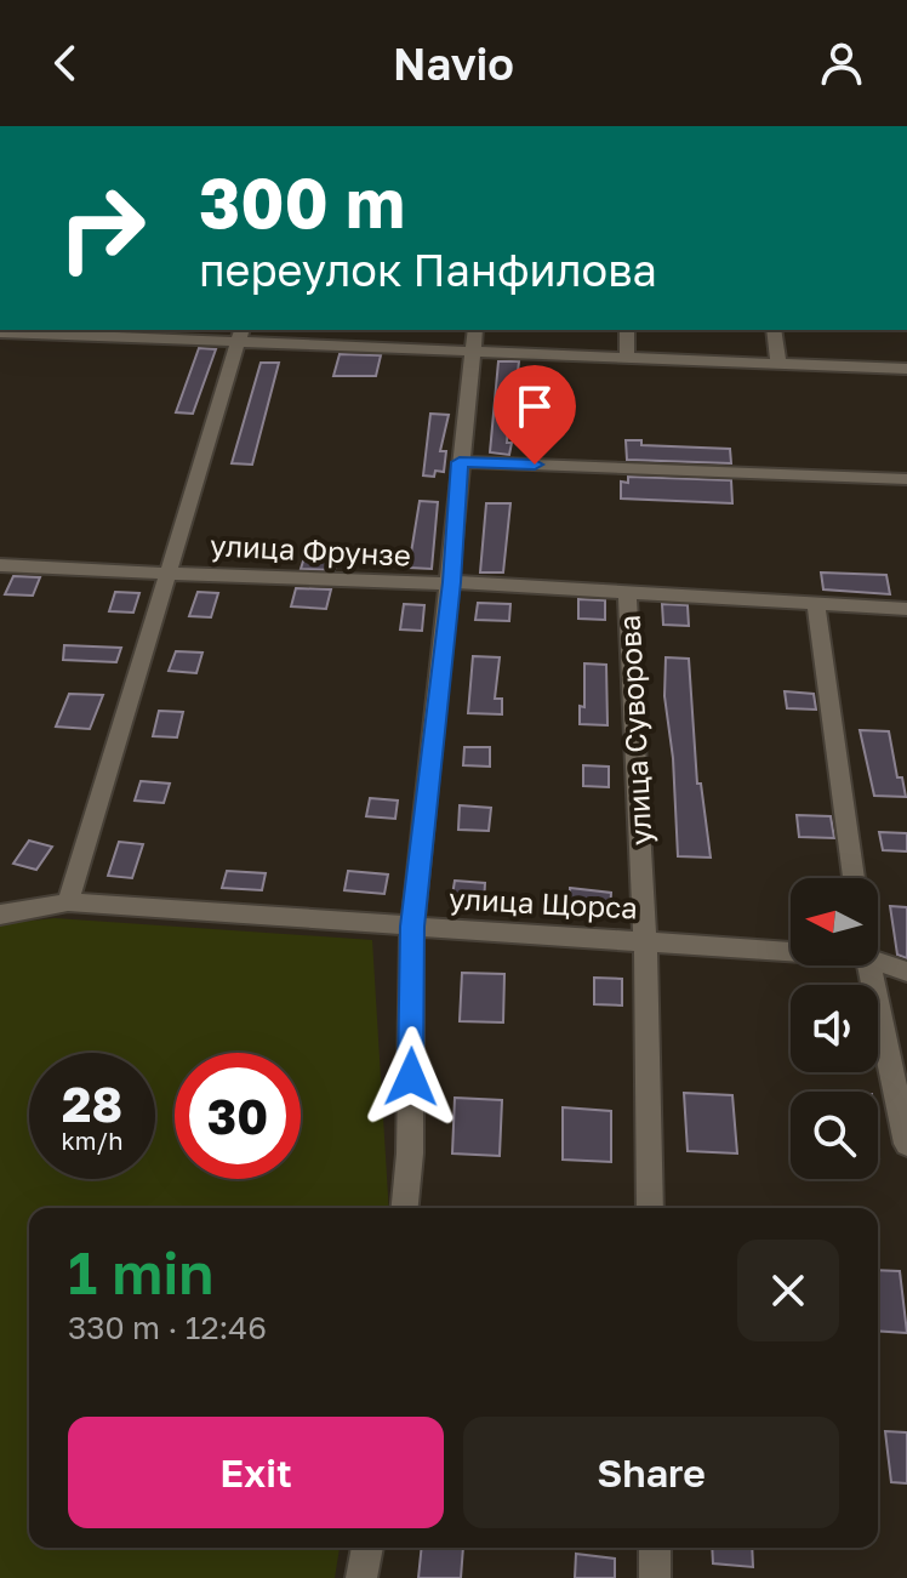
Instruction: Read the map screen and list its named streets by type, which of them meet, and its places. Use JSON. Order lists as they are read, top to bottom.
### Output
{
  "streets": {
    "street": ["улица Фрунзе", "улица Суворова", "улица Щорса"]
  },
  "crossings": [
    ["улица Фрунзе", "улица Суворова"],
    ["улица Суворова", "улица Щорса"]
  ],
  "north": "left",
  "page": {
    "header": "Navio",
    "turn": ["300 m", "переулок Панфилова"],
    "speed": "28 km/h",
    "limit": "30",
    "heading": ["1 min", "330 m · 12:46"],
    "buttons": ["Exit", "Share"]
  }
}
